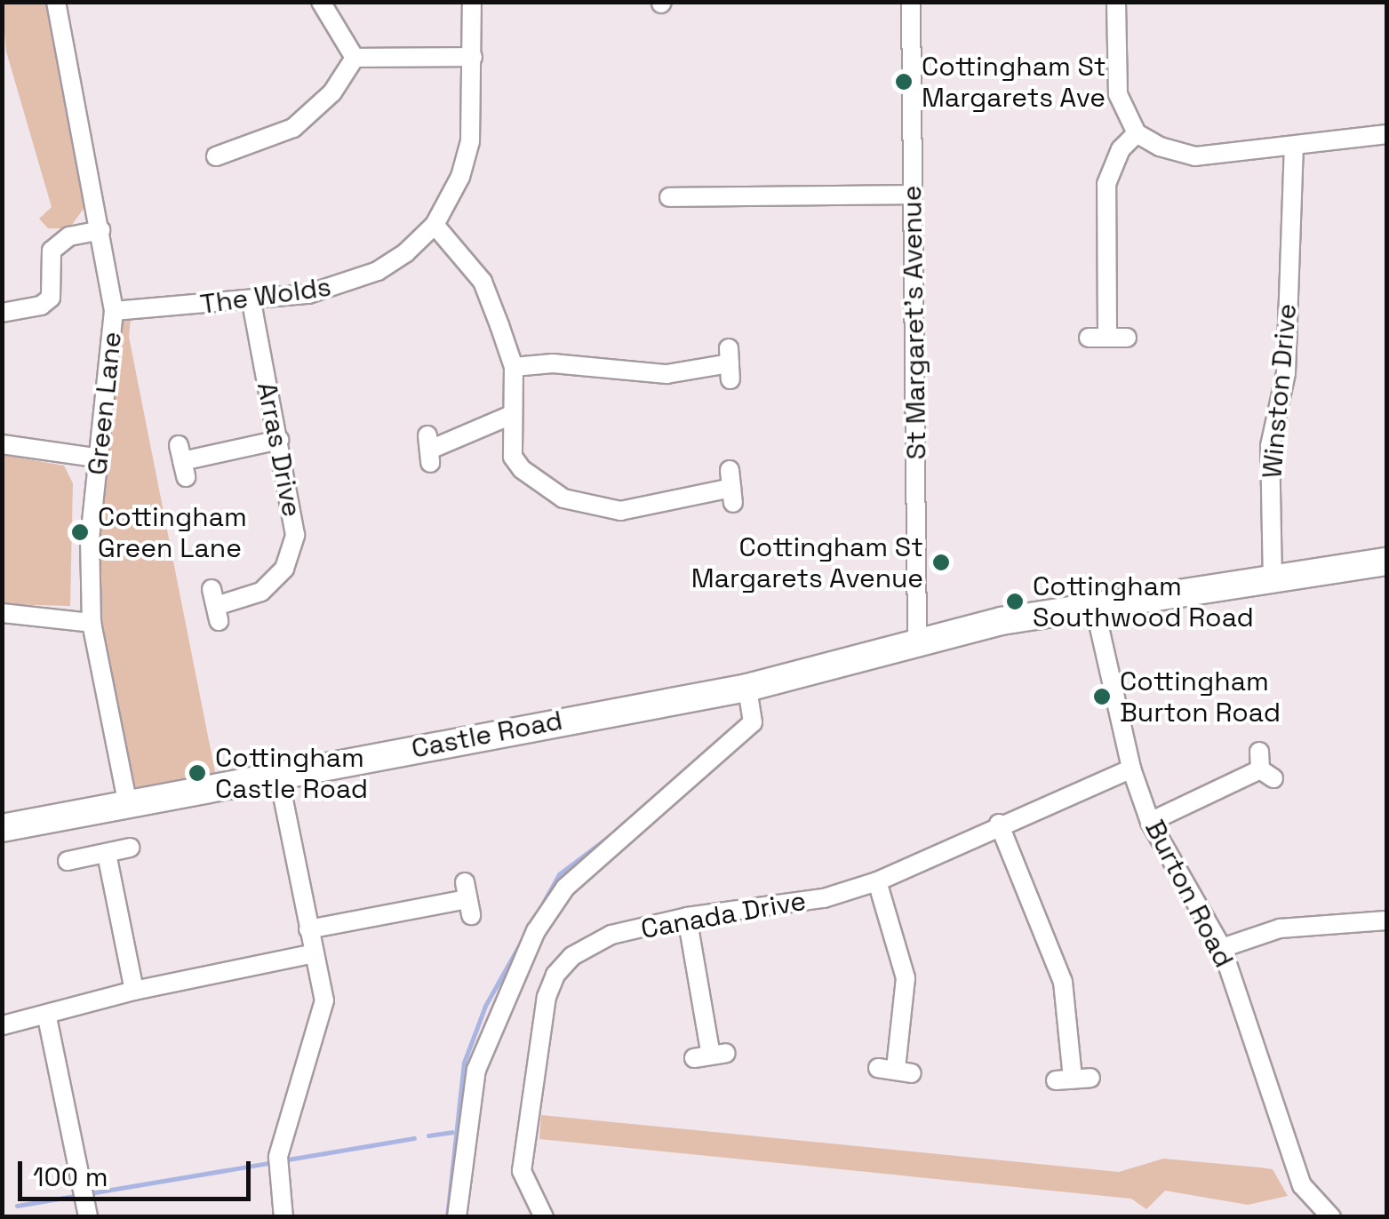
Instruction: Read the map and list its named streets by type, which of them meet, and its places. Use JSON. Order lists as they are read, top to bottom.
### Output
{
  "streets": {
    "street": [
      "The Wolds",
      "St Margaret's Avenue",
      "Winston Drive",
      "Green Lane",
      "Arras Drive",
      "Castle Road",
      "Burton Road",
      "Canada Drive"
    ]
  },
  "crossings": [
    ["The Wolds", "Green Lane"],
    ["The Wolds", "Arras Drive"],
    ["St Margaret's Avenue", "Castle Road"],
    ["Winston Drive", "Castle Road"],
    ["Green Lane", "Castle Road"],
    ["Castle Road", "Burton Road"],
    ["Burton Road", "Canada Drive"]
  ],
  "places": [
    "Cottingham St Margarets Ave",
    "Cottingham Green Lane",
    "Cottingham St Margarets Avenue",
    "Cottingham Southwood Road",
    "Cottingham Burton Road",
    "Cottingham Castle Road"
  ],
  "scale_bar": "100 m"
}
